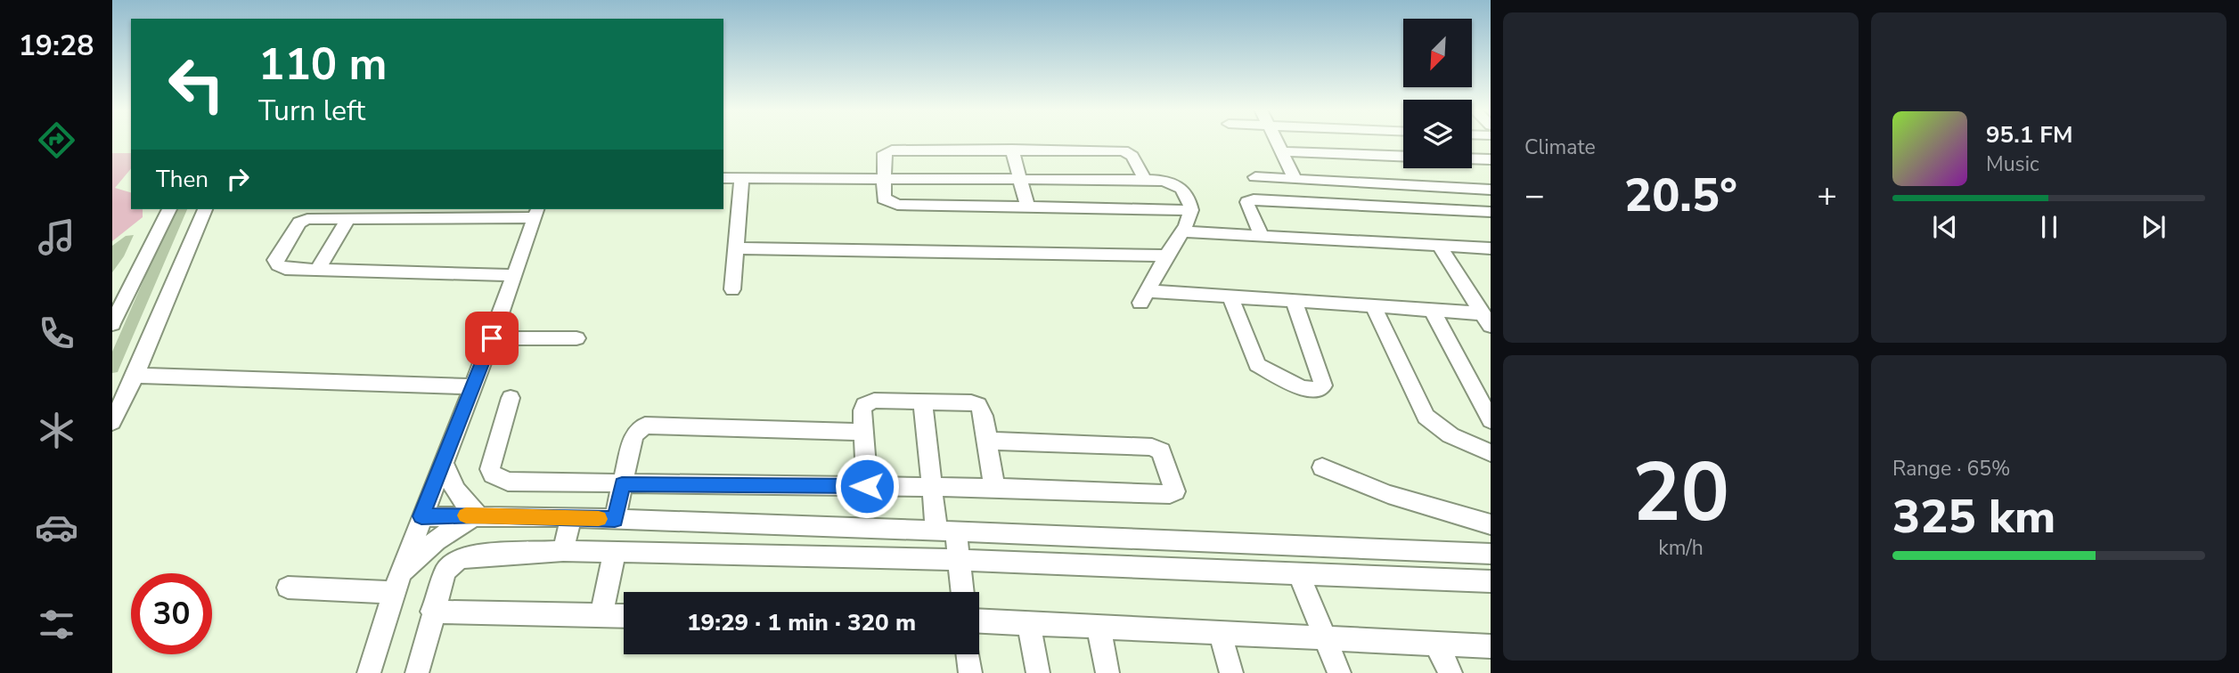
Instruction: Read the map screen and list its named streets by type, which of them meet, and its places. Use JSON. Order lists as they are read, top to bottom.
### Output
{
  "north": "bottom left",
  "page": {
    "tabs": "19:28",
    "tile": [
      "Climate",
      ["20", "km/h"],
      ["Range · 65%", "325 km"]
    ],
    "turn": ["110 m", "Turn left"],
    "song": ["95.1 FM", "Music"],
    "then": "Then",
    "heat": ["−", "20.5°", "+"],
    "limit": "30",
    "trip": "19:29 · 1 min · 320 m"
  }
}
